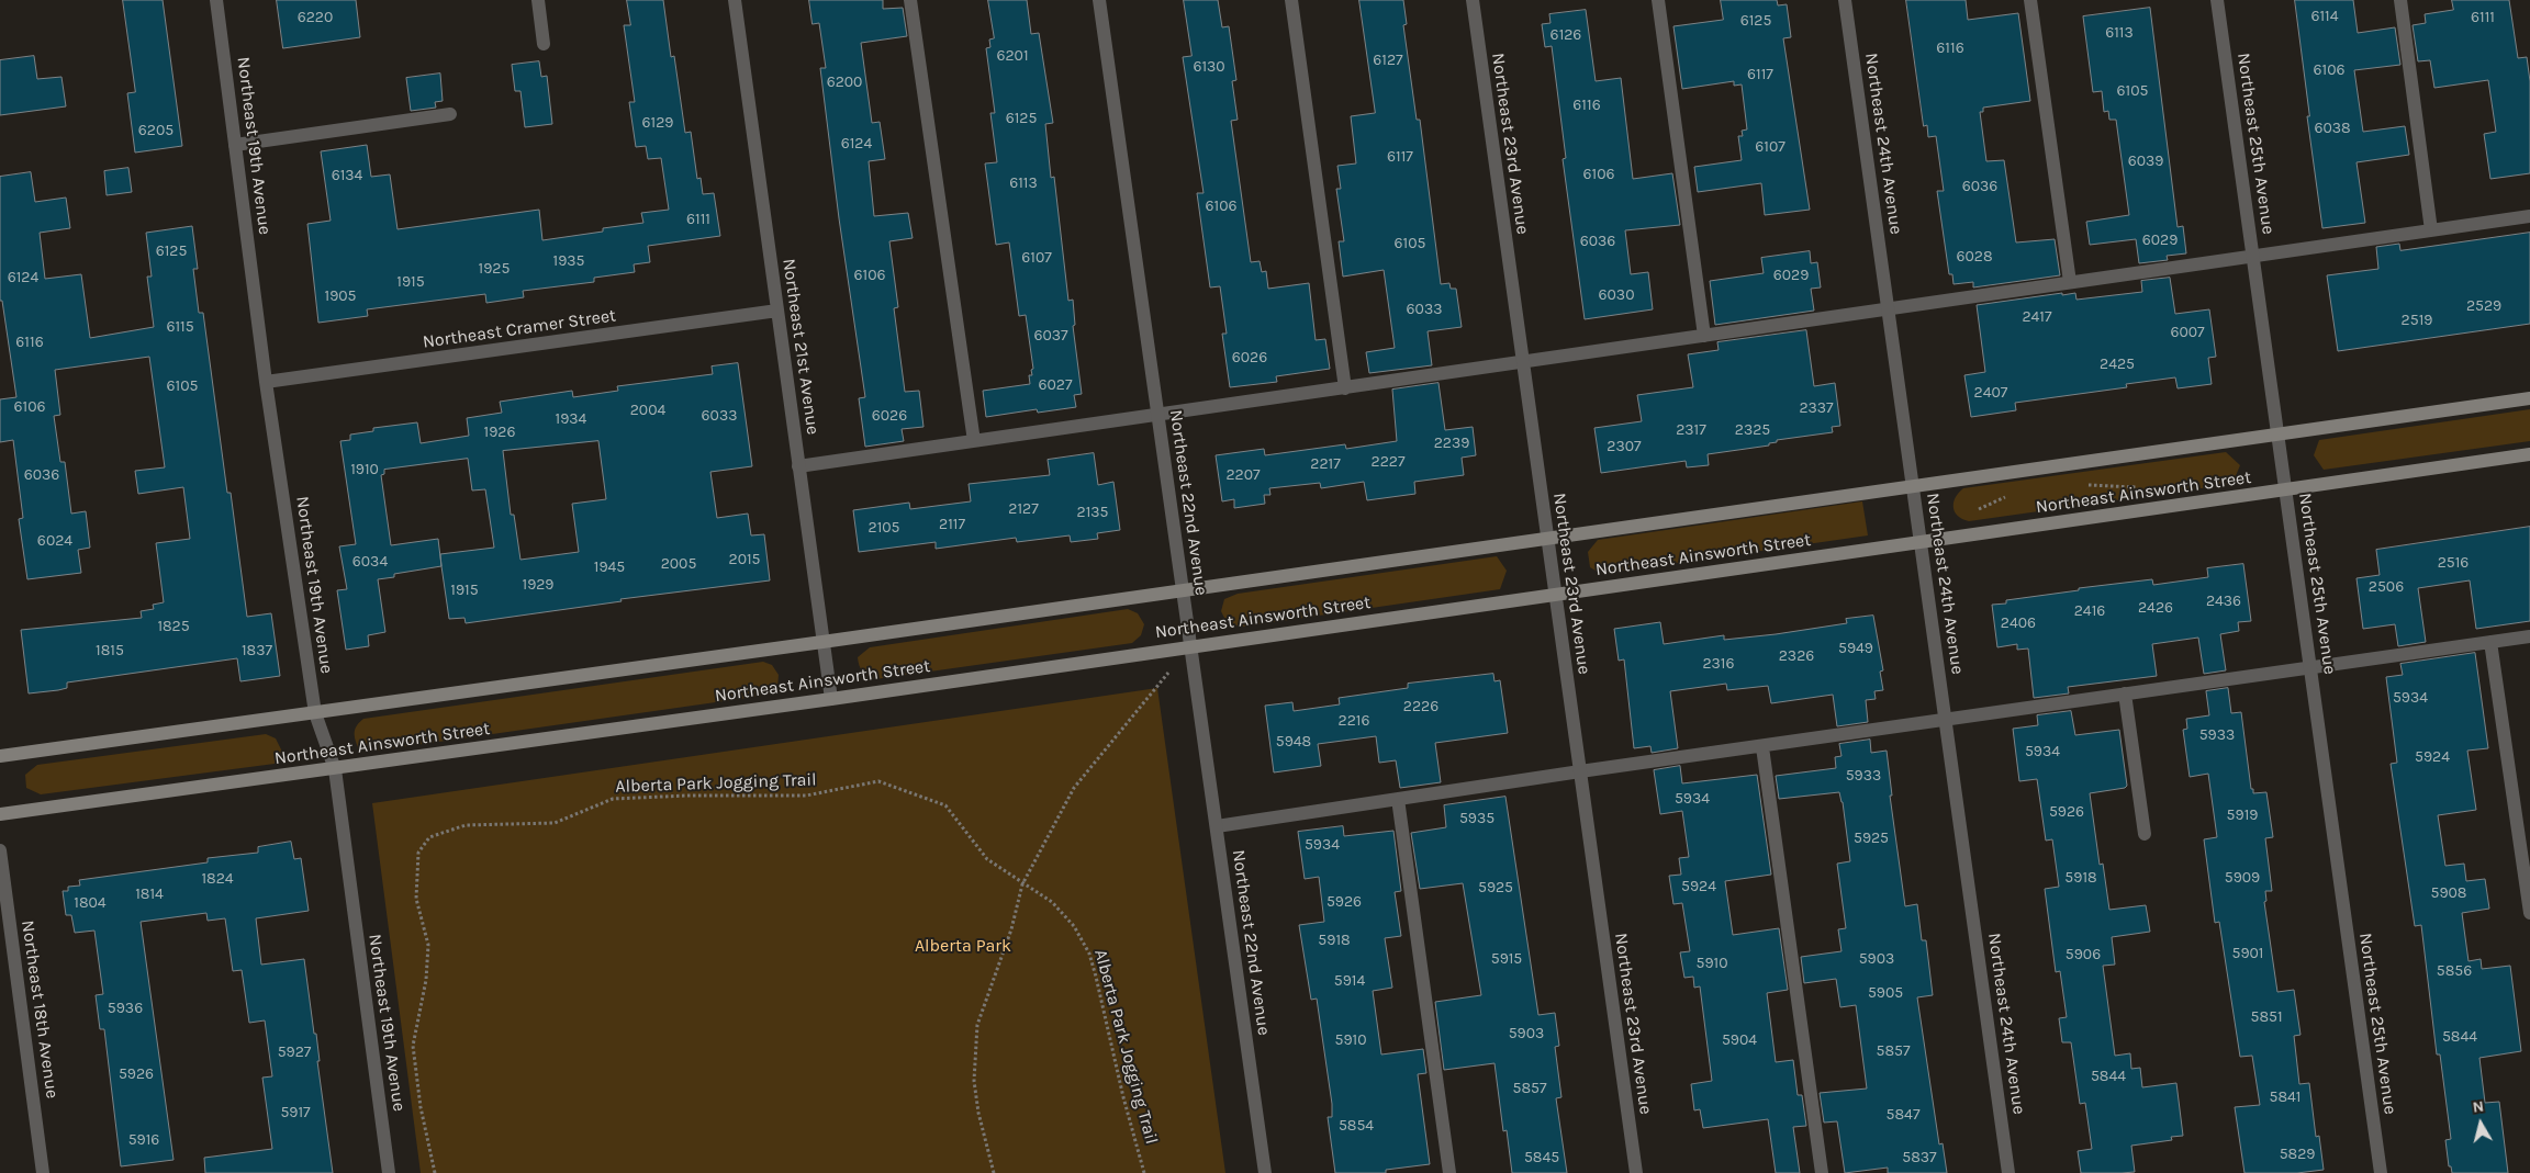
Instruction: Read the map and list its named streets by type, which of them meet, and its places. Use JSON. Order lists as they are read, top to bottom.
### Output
{
  "streets": {
    "street": [
      "Northeast 23rd Avenue",
      "Northeast 24th Avenue",
      "Northeast 25th Avenue",
      "Northeast 19th Avenue",
      "Northeast Cramer Street",
      "Northeast 21st Avenue",
      "Northeast Ainsworth Street",
      "Northeast 22nd Avenue",
      "Northeast 18th Avenue"
    ],
    "path": ["Alberta Park Jogging Trail"]
  },
  "crossings": [
    ["Northeast 23rd Avenue", "Northeast Ainsworth Street"],
    ["Northeast 24th Avenue", "Northeast Ainsworth Street"],
    ["Northeast 25th Avenue", "Northeast Ainsworth Street"],
    ["Northeast 19th Avenue", "Northeast Cramer Street"],
    ["Northeast 19th Avenue", "Northeast Ainsworth Street"],
    ["Northeast Cramer Street", "Northeast 21st Avenue"],
    ["Northeast 21st Avenue", "Northeast Ainsworth Street"],
    ["Northeast Ainsworth Street", "Northeast 22nd Avenue"]
  ],
  "parks": ["Alberta Park"],
  "house_numbers": [
    "6114",
    "6220",
    "6111",
    "6125",
    "6113",
    "6126",
    "6116",
    "6201",
    "6127",
    "6130",
    "6106",
    "6117",
    "6200",
    "6105",
    "6116",
    "6125",
    "6129",
    "6038",
    "6205",
    "6124",
    "6107",
    "6117",
    "6039",
    "6106",
    "6134",
    "6113",
    "6036",
    "6106",
    "6111",
    "6029",
    "6036",
    "6105",
    "6125",
    "6028",
    "6107",
    "1935",
    "1925",
    "6106",
    "6029",
    "6124",
    "1915",
    "6030",
    "1905",
    "2529",
    "6033",
    "2417",
    "2519",
    "6115",
    "6007",
    "6037",
    "6116",
    "6026",
    "2425",
    "6027",
    "6105",
    "2407",
    "6106",
    "2337",
    "2004",
    "6033",
    "6026",
    "1934",
    "2317",
    "2325",
    "1926",
    "2239",
    "2307",
    "2227",
    "2217",
    "1910",
    "6036",
    "2207",
    "2127",
    "2135",
    "2117",
    "2105",
    "6024",
    "2015",
    "6034",
    "2516",
    "2005",
    "1945",
    "1929",
    "2506",
    "1915",
    "2436",
    "2426",
    "2416",
    "2406",
    "1825",
    "5949",
    "1815",
    "1837",
    "2326",
    "2316",
    "5934",
    "2226",
    "2216",
    "5933",
    "5948",
    "5934",
    "5924",
    "5933",
    "5934",
    "5926",
    "5919",
    "5935",
    "5925",
    "5934",
    "5918",
    "5909",
    "1824",
    "5924",
    "5925",
    "5908",
    "1814",
    "5926",
    "1804",
    "5918",
    "5901",
    "5906",
    "5915",
    "5903",
    "5910",
    "5856",
    "5914",
    "5905",
    "5936",
    "5851",
    "5903",
    "5844",
    "5910",
    "5904",
    "5857",
    "5927",
    "5926",
    "5844",
    "5857",
    "5841",
    "5917",
    "5847",
    "5854",
    "5916",
    "5829",
    "5845",
    "5837"
  ],
  "north": "top"
}
